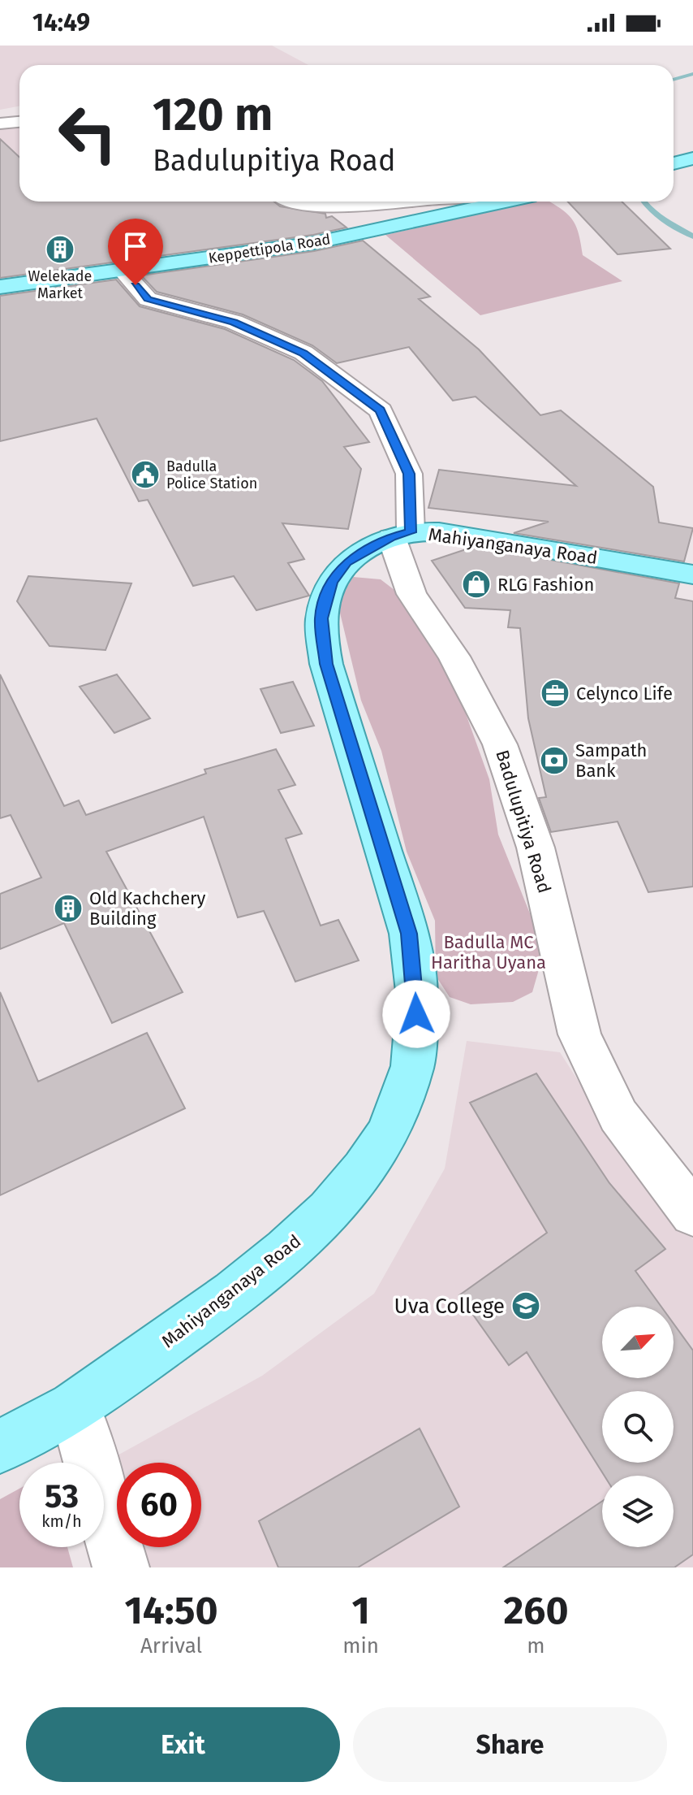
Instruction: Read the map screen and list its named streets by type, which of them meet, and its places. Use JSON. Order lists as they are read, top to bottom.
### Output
{
  "streets": {
    "main road": ["Keppettipola Road", "Mahiyanganaya Road"],
    "street": ["Badulupitiya Road"]
  },
  "crossings": [
    ["Keppettipola Road", "Badulupitiya Road"],
    ["Mahiyanganaya Road", "Badulupitiya Road"]
  ],
  "parks": ["Badulla MC Haritha Uyana"],
  "places": {
    "building": ["Welekade Market", "Old Kachchery Building"],
    "public building": ["Badulla Police Station"],
    "shop": ["RLG Fashion"],
    "office": ["Celynco Life"],
    "bank": ["Sampath Bank"],
    "school or university": ["Uva College"]
  },
  "north": "top right",
  "page": {
    "status": "14:49",
    "turn": ["120 m", "Badulupitiya Road"],
    "speed": "53 km/h",
    "limit": "60",
    "eta": [
      "14:50",
      "Arrival",
      "1",
      "min",
      "260",
      "m"
    ],
    "buttons": ["Exit", "Share"]
  }
}
